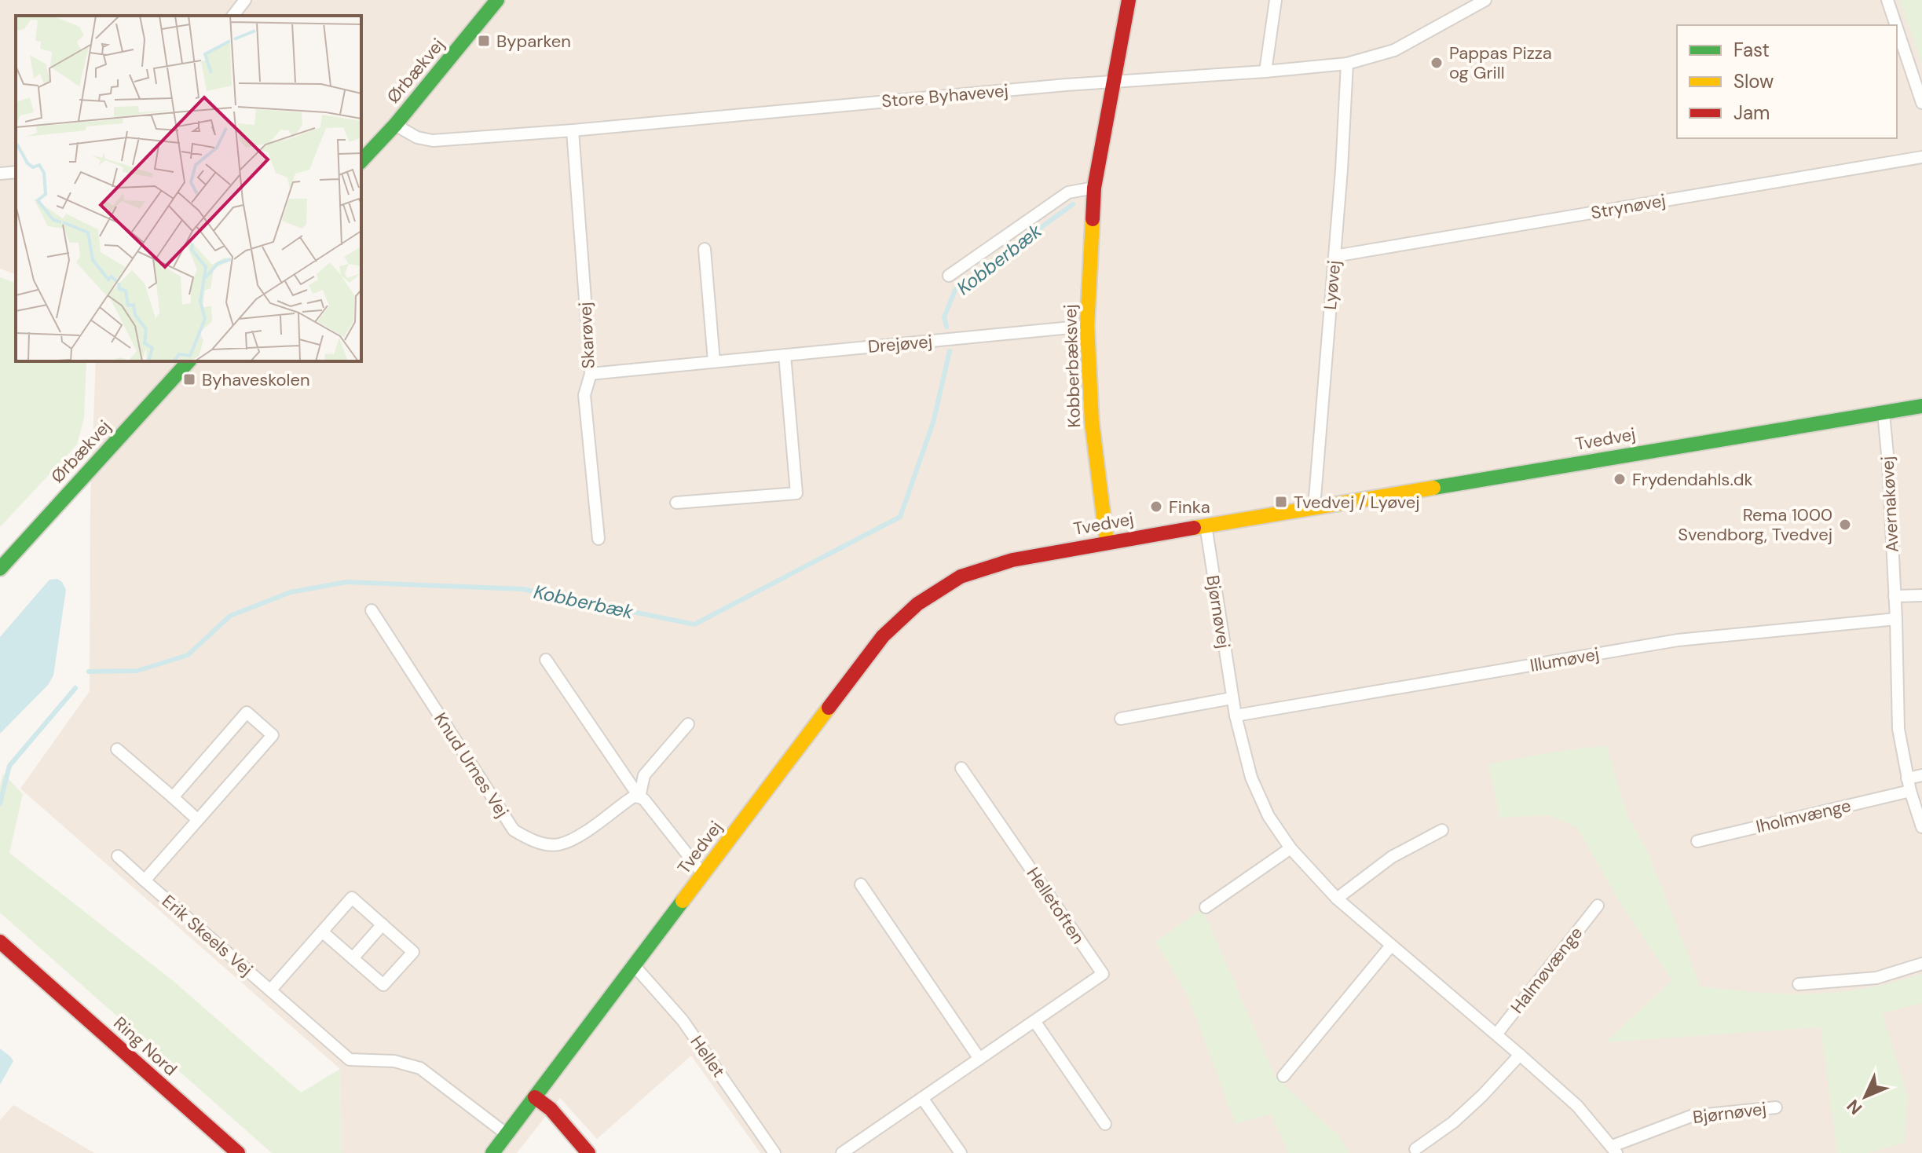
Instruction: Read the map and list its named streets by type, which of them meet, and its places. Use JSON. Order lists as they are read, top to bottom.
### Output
{
  "streets": {
    "street": [
      "Ørbækvej",
      "Store Byhavevej",
      "Strynøvej",
      "Lyøvej",
      "Skarøvej",
      "Drejøvej",
      "Kobberbæksvej",
      "Tvedvej",
      "Avernakøvej",
      "Bjørnøvej",
      "Illumøvej",
      "Knud Urnes Vej",
      "Iholmvænge",
      "Helletoften",
      "Erik Skeels Vej",
      "Halmøvænge",
      "Ring Nord",
      "Hellet"
    ]
  },
  "crossings": [
    ["Ørbækvej", "Store Byhavevej"],
    ["Store Byhavevej", "Lyøvej"],
    ["Store Byhavevej", "Skarøvej"],
    ["Store Byhavevej", "Kobberbæksvej"],
    ["Strynøvej", "Lyøvej"],
    ["Lyøvej", "Tvedvej"],
    ["Skarøvej", "Drejøvej"],
    ["Drejøvej", "Kobberbæksvej"],
    ["Kobberbæksvej", "Tvedvej"],
    ["Tvedvej", "Avernakøvej"],
    ["Tvedvej", "Bjørnøvej"],
    ["Tvedvej", "Erik Skeels Vej"],
    ["Tvedvej", "Hellet"],
    ["Avernakøvej", "Illumøvej"],
    ["Avernakøvej", "Iholmvænge"],
    ["Bjørnøvej", "Illumøvej"],
    ["Bjørnøvej", "Halmøvænge"]
  ],
  "water": ["Kobberbæk"],
  "places": {
    "transit": ["Byparken", "Byhaveskolen", "Tvedvej / Lyøvej"],
    "other": [
      "Pappas Pizza og Grill",
      "Frydendahls.dk",
      "Finka",
      "Rema 1000 Svendborg, Tvedvej"
    ]
  },
  "legend": ["Fast", "Slow", "Jam"],
  "north": "bottom left"
}
